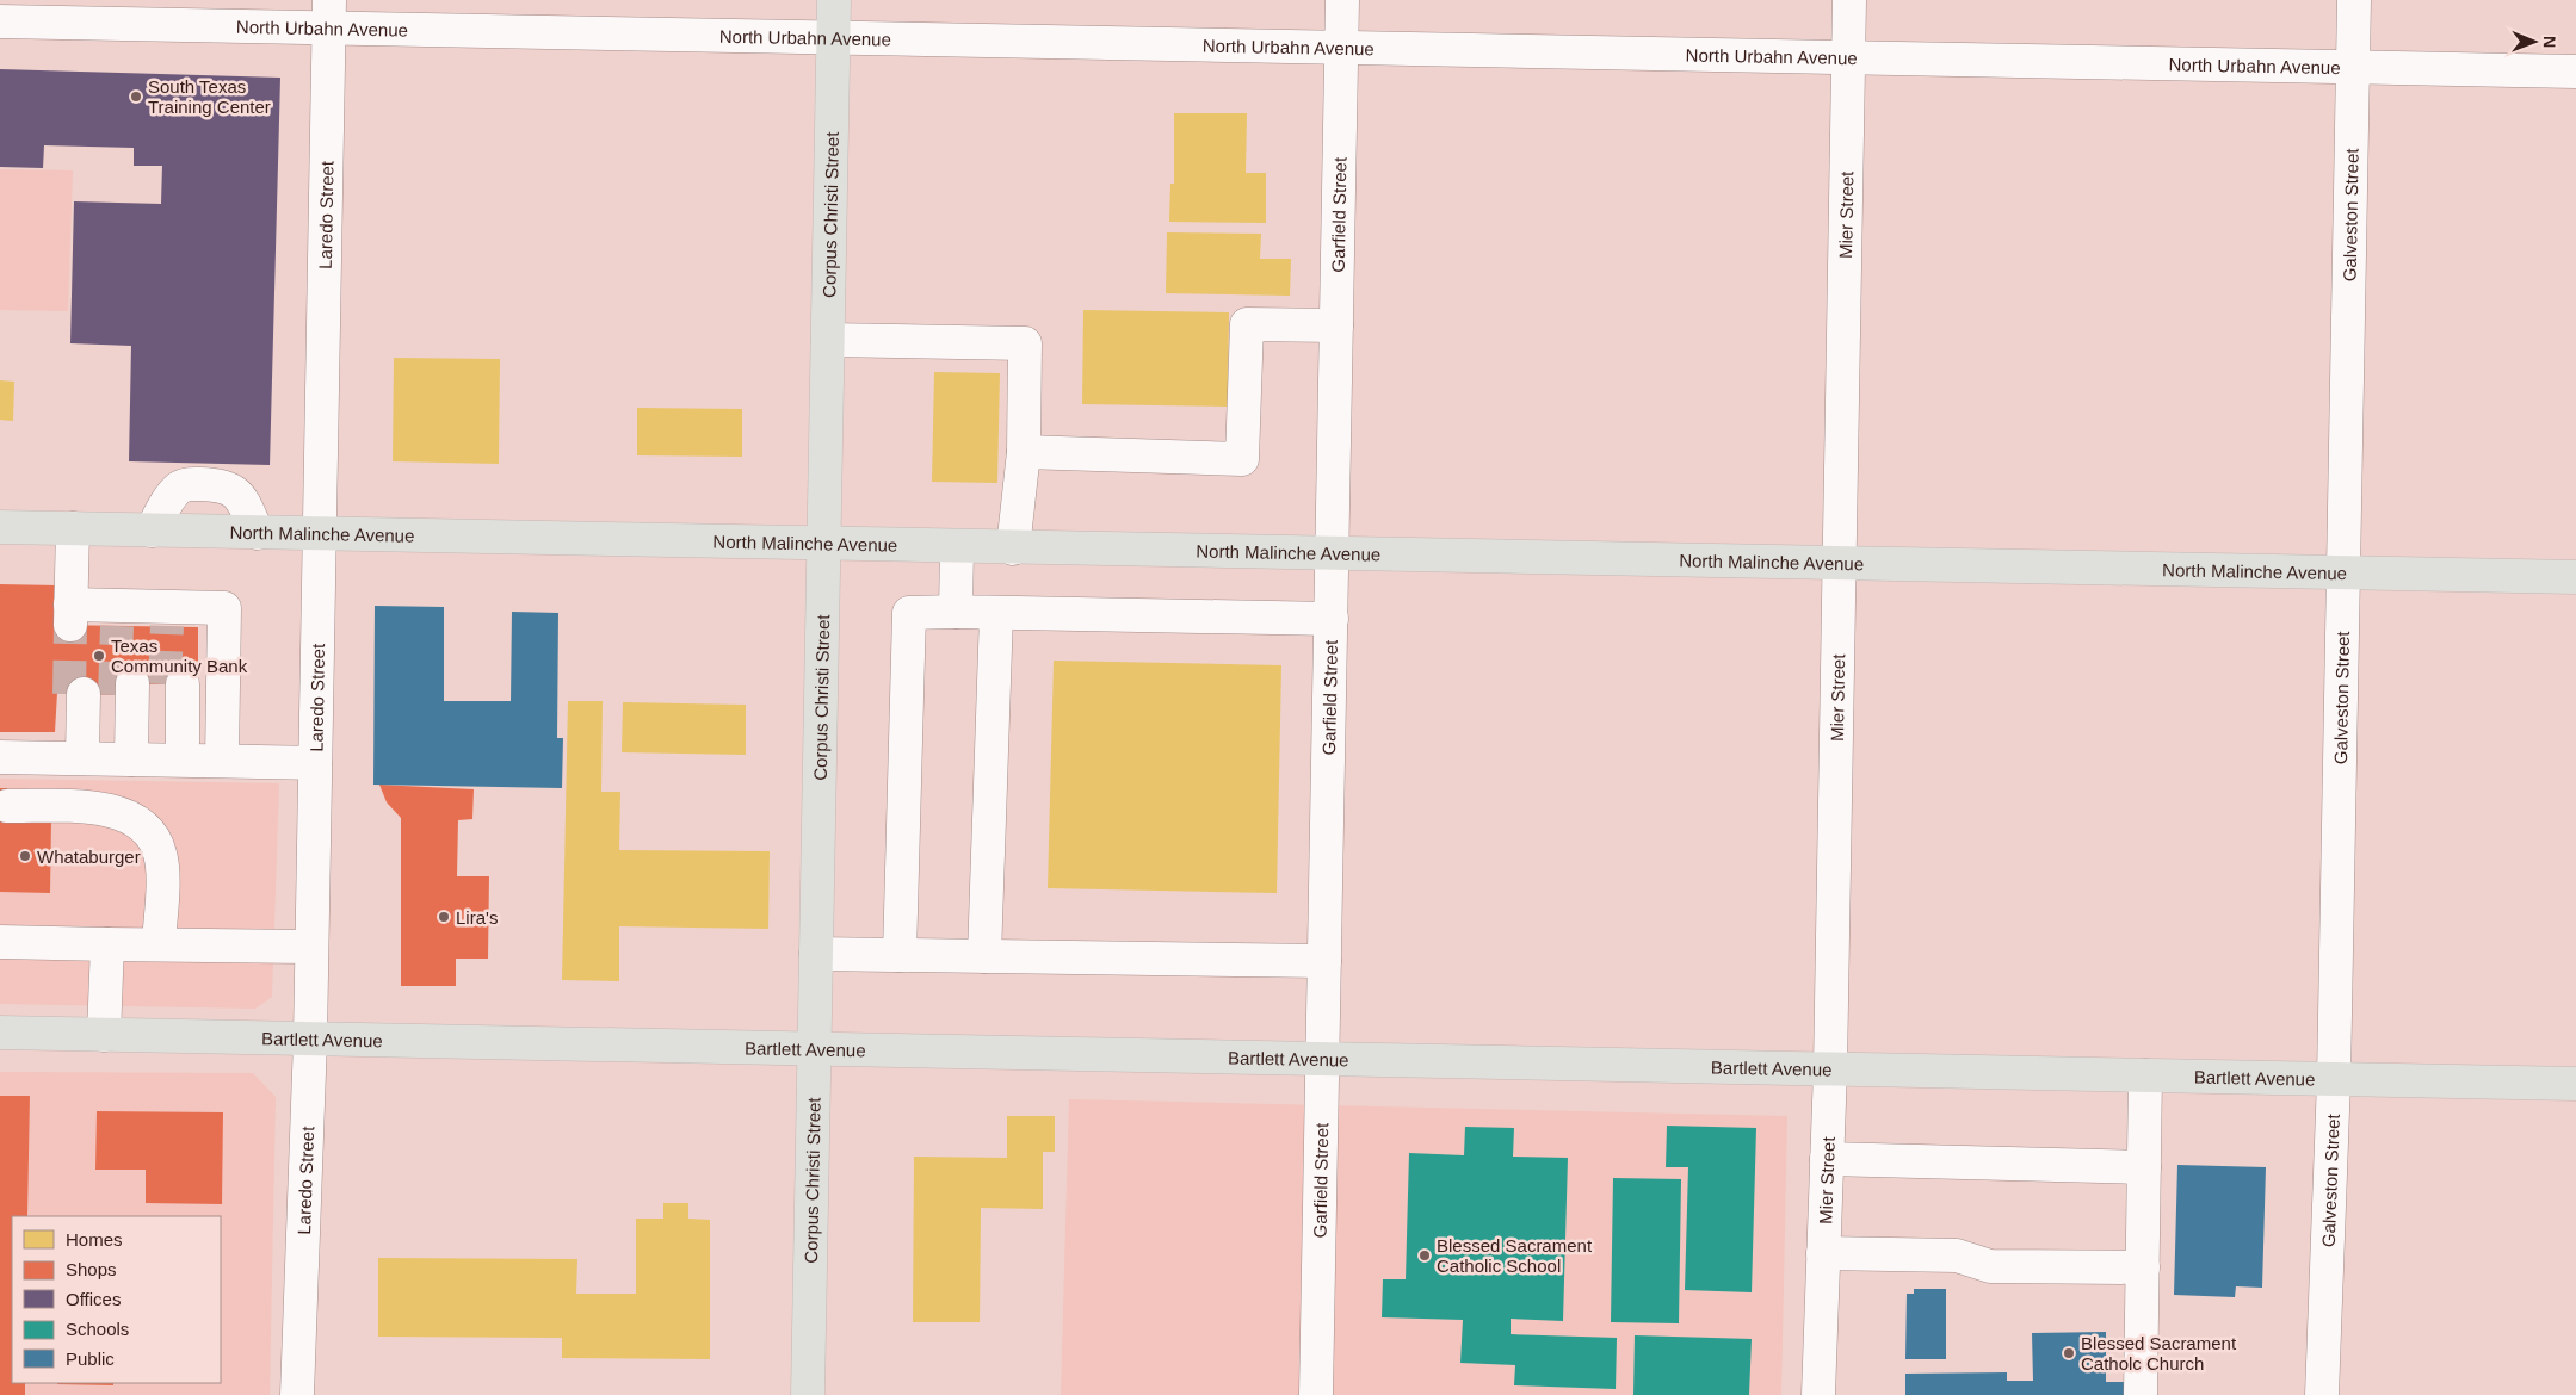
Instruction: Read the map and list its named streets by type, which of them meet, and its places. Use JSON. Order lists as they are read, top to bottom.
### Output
{
  "streets": {
    "main road": ["Corpus Christi Street", "North Malinche Avenue", "Bartlett Avenue"],
    "street": [
      "North Urbahn Avenue",
      "Laredo Street",
      "Garfield Street",
      "Mier Street",
      "Galveston Street"
    ]
  },
  "crossings": [
    ["North Urbahn Avenue", "Laredo Street"],
    ["North Urbahn Avenue", "Corpus Christi Street"],
    ["North Urbahn Avenue", "Garfield Street"],
    ["North Urbahn Avenue", "Mier Street"],
    ["North Urbahn Avenue", "Galveston Street"],
    ["Laredo Street", "North Malinche Avenue"],
    ["Laredo Street", "Bartlett Avenue"],
    ["Corpus Christi Street", "North Malinche Avenue"],
    ["Corpus Christi Street", "Bartlett Avenue"],
    ["Garfield Street", "North Malinche Avenue"],
    ["Garfield Street", "Bartlett Avenue"],
    ["Mier Street", "North Malinche Avenue"],
    ["Mier Street", "Bartlett Avenue"],
    ["Galveston Street", "North Malinche Avenue"],
    ["Galveston Street", "Bartlett Avenue"]
  ],
  "places": [
    "South Texas Training Center",
    "Texas Community Bank",
    "Whataburger",
    "Lira's",
    "Blessed Sacrament Catholic School",
    "Blessed Sacrament Catholc Church"
  ],
  "legend": [
    "Homes",
    "Shops",
    "Offices",
    "Schools",
    "Public"
  ],
  "north": "right"
}
